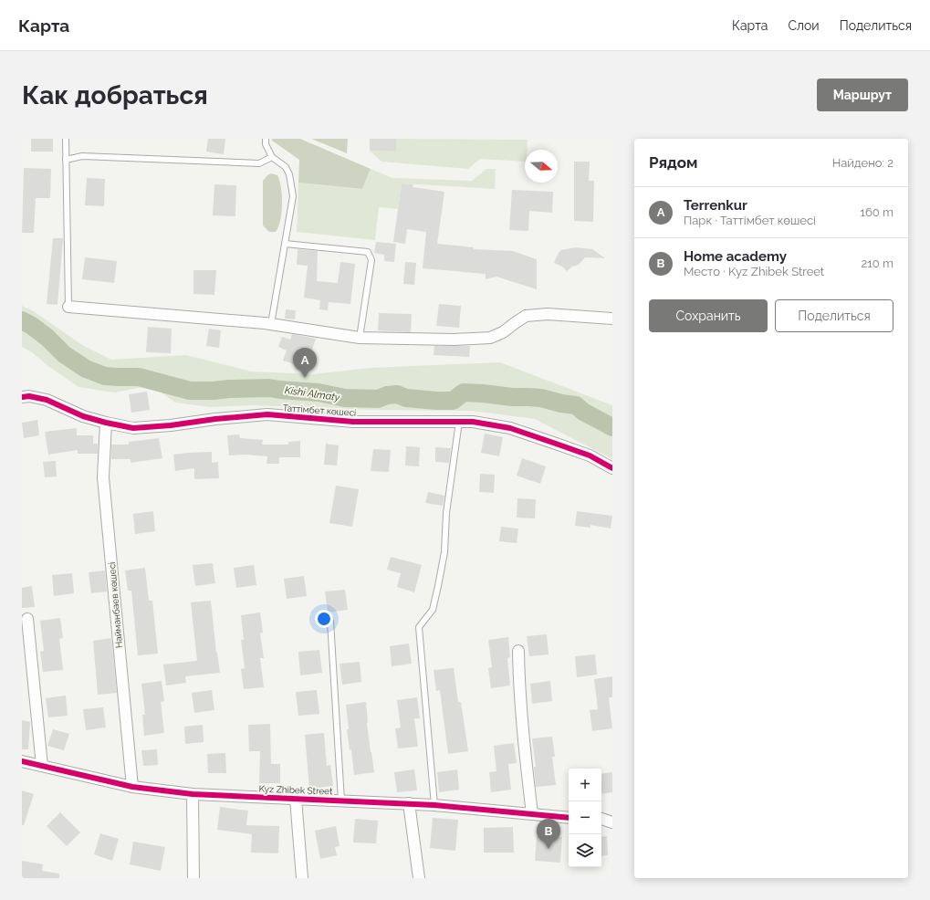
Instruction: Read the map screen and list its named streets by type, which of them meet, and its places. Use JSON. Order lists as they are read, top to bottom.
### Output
{
  "streets": {
    "street": ["Таттімбет көшесі", "Найманбаев көшесі", "Kyz Zhibek Street"]
  },
  "crossings": [
    ["Таттімбет көшесі", "Найманбаев көшесі"],
    ["Найманбаев көшесі", "Kyz Zhibek Street"]
  ],
  "water": ["Kіshі Almaty"],
  "north": "right",
  "page": {
    "header": "Карта",
    "nav": ["Карта", "Слои", "Поделиться"],
    "buttons": [
      "Маршрут",
      ["Сохранить", "Поделиться"]
    ],
    "title": "Как добраться",
    "heading": ["Рядом", "Найдено: 2"],
    "list": [
      {
        "mark": "A",
        "name": "Terrenkur",
        "note": "Парк · Таттімбет көшесі",
        "value": "160 m"
      },
      {
        "mark": "B",
        "name": "Home academy",
        "note": "Место · Kyz Zhibek Street",
        "value": "210 m"
      }
    ],
    "pins": ["A", "B"],
    "map_buttons": ["+", "−"]
  }
}
